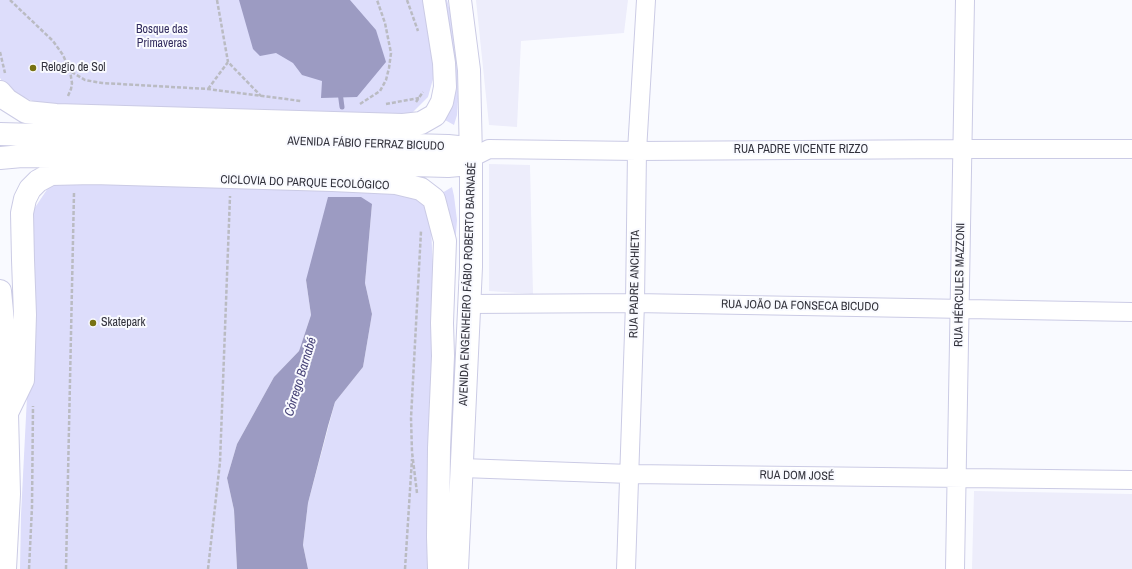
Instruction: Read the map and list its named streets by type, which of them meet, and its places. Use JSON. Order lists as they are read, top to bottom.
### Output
{
  "streets": {
    "main road": ["AVENIDA FÁBIO FERRAZ BICUDO", "AVENIDA ENGENHEIRO FÁBIO ROBERTO BARNABÉ"],
    "street": [
      "RUA PADRE VICENTE RIZZO",
      "RUA PADRE ANCHIETA",
      "RUA HÉRCULES MAZZONI",
      "RUA JOÃO DA FONSECA BICUDO",
      "RUA DOM JOSÉ"
    ]
  },
  "crossings": [
    ["AVENIDA FÁBIO FERRAZ BICUDO", "RUA PADRE VICENTE RIZZO"],
    ["AVENIDA FÁBIO FERRAZ BICUDO", "AVENIDA ENGENHEIRO FÁBIO ROBERTO BARNABÉ"],
    ["RUA PADRE VICENTE RIZZO", "AVENIDA ENGENHEIRO FÁBIO ROBERTO BARNABÉ"],
    ["RUA PADRE VICENTE RIZZO", "RUA PADRE ANCHIETA"],
    ["RUA PADRE VICENTE RIZZO", "RUA HÉRCULES MAZZONI"],
    ["AVENIDA ENGENHEIRO FÁBIO ROBERTO BARNABÉ", "RUA JOÃO DA FONSECA BICUDO"],
    ["AVENIDA ENGENHEIRO FÁBIO ROBERTO BARNABÉ", "RUA DOM JOSÉ"],
    ["RUA PADRE ANCHIETA", "RUA JOÃO DA FONSECA BICUDO"],
    ["RUA PADRE ANCHIETA", "RUA DOM JOSÉ"],
    ["RUA HÉRCULES MAZZONI", "RUA JOÃO DA FONSECA BICUDO"],
    ["RUA HÉRCULES MAZZONI", "RUA DOM JOSÉ"]
  ],
  "water": ["Córrego Barnabé"],
  "parks": ["Bosque das Primaveras"],
  "places": ["Relogio de Sol", "Skatepark"]
}
